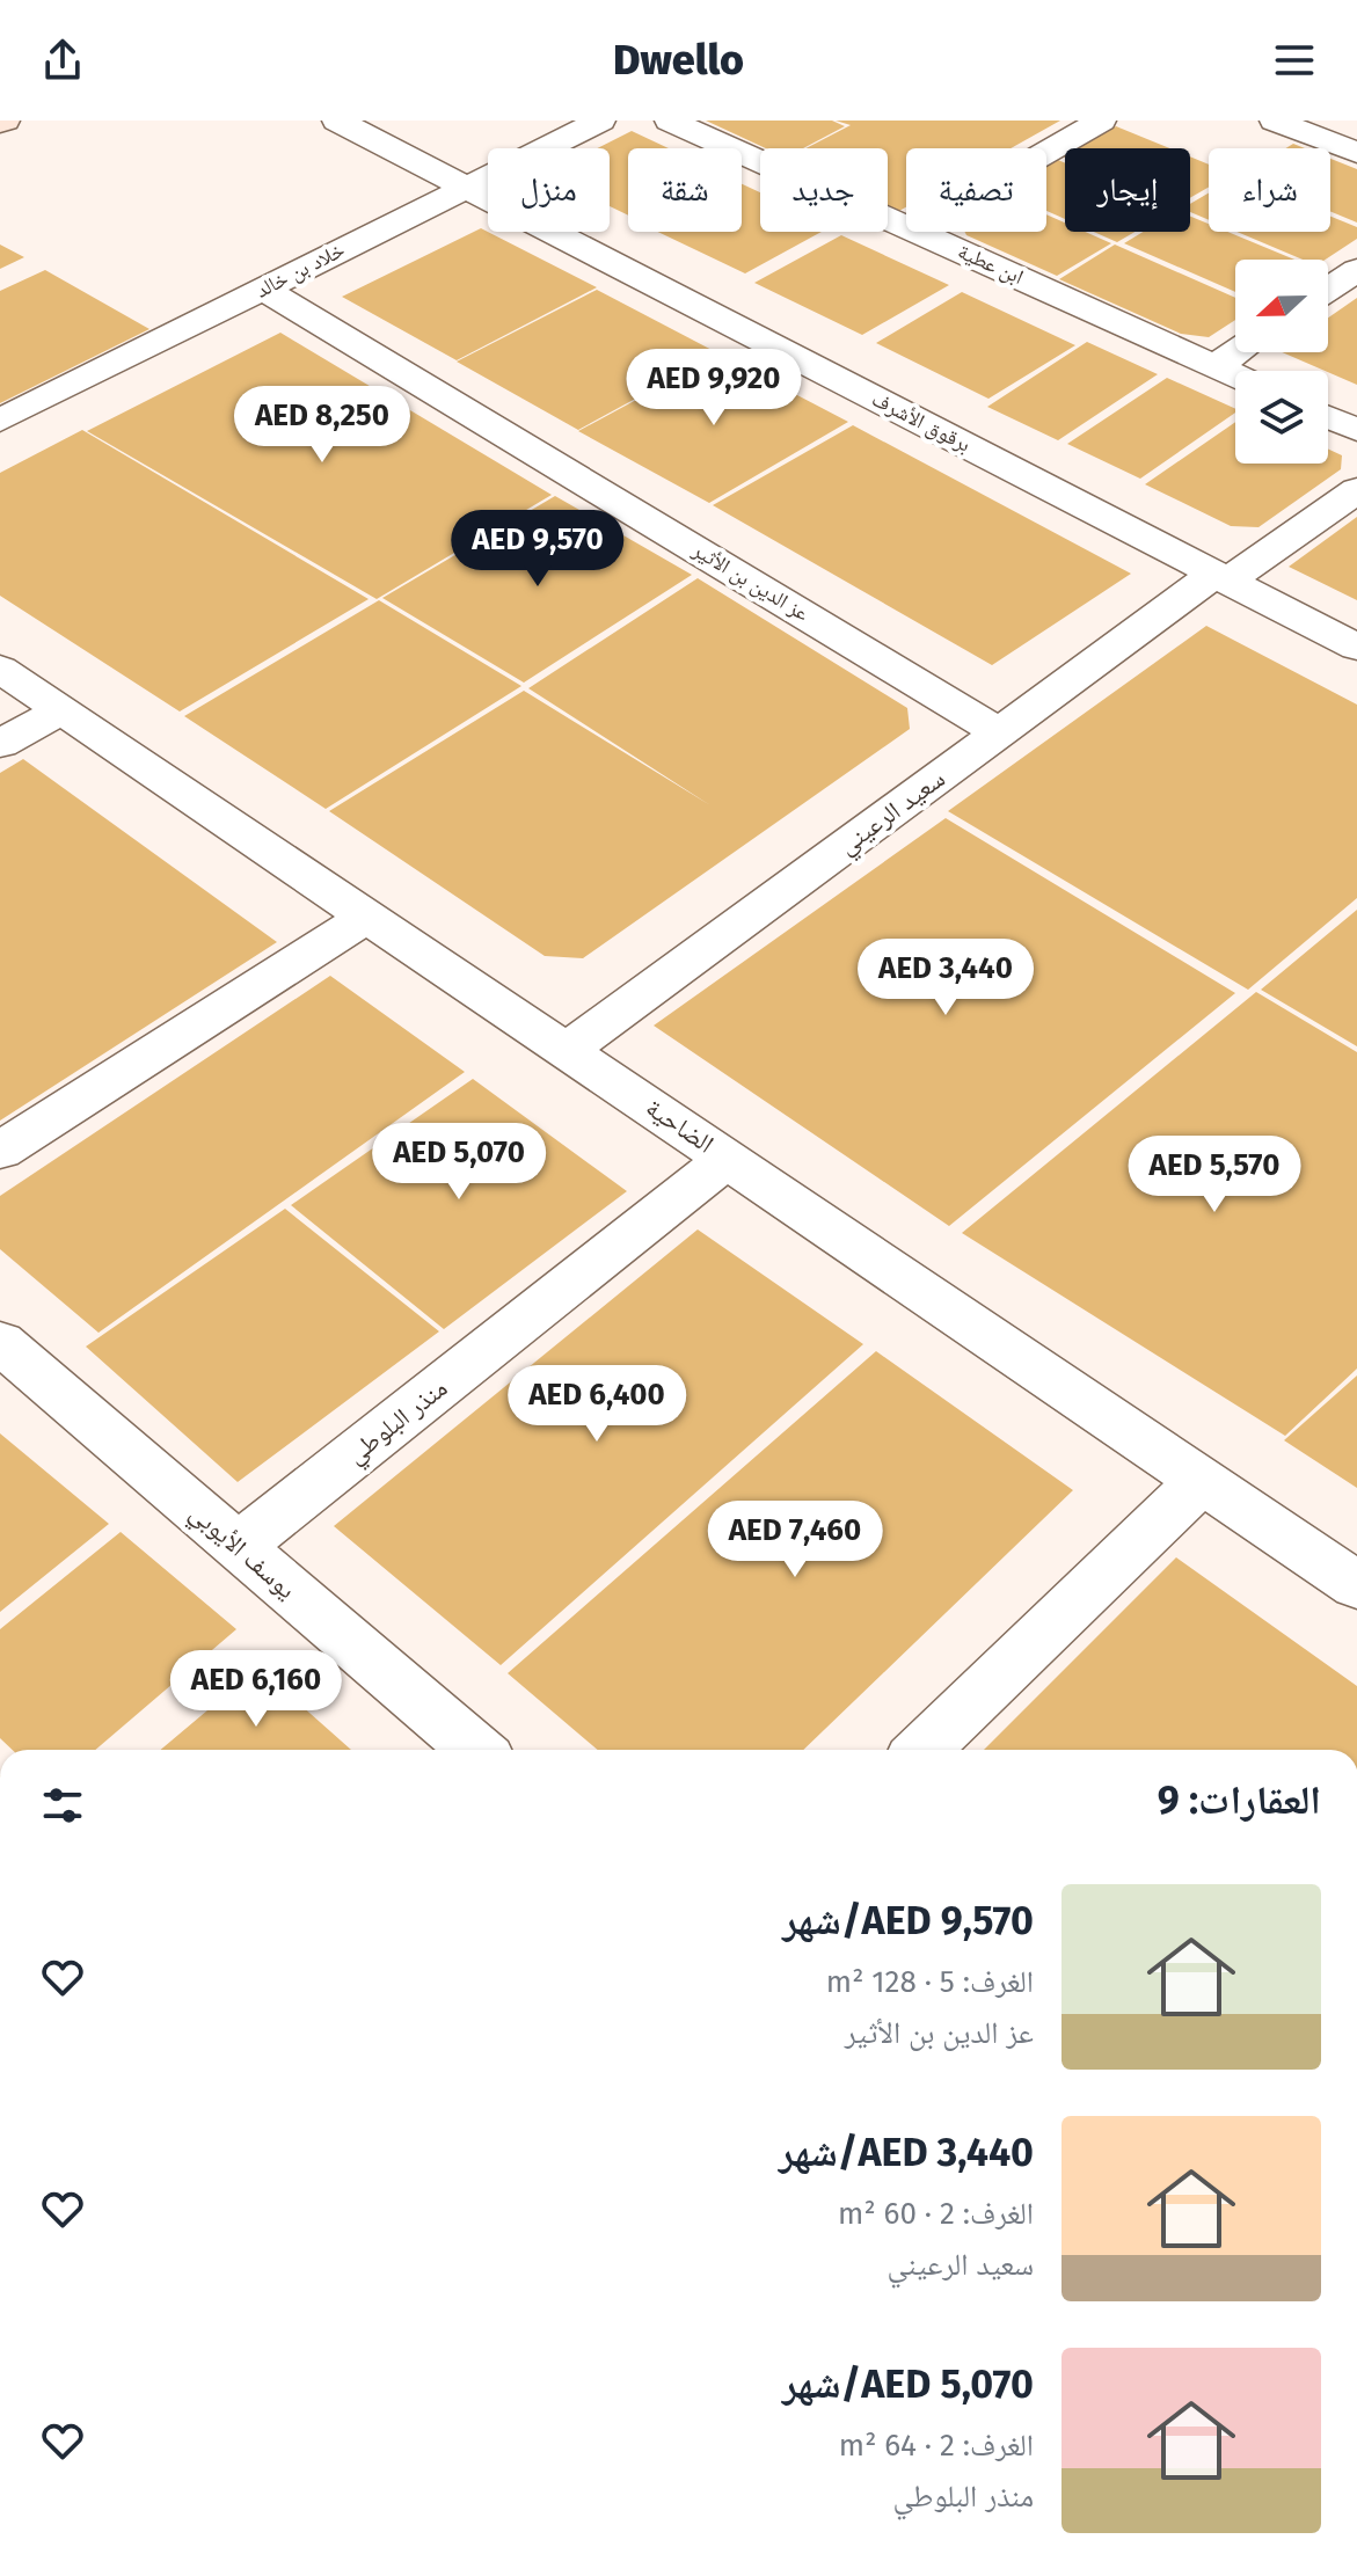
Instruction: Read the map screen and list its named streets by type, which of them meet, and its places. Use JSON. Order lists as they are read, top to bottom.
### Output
{
  "streets": {
    "street": [
      "ابن عطية",
      "خلاد بن خالد",
      "برقوق الأشرف",
      "عز الدين بن الأثير",
      "سعيد الرعيني",
      "الضاحية",
      "منذر البلوطي",
      "يوسف الأيوبي"
    ]
  },
  "crossings": [
    ["خلاد بن خالد", "برقوق الأشرف"],
    ["خلاد بن خالد", "عز الدين بن الأثير"],
    ["برقوق الأشرف", "سعيد الرعيني"],
    ["عز الدين بن الأثير", "سعيد الرعيني"],
    ["سعيد الرعيني", "الضاحية"],
    ["الضاحية", "منذر البلوطي"],
    ["منذر البلوطي", "يوسف الأيوبي"]
  ],
  "north": "left",
  "page": {
    "header": "Dwello",
    "chip": [
      "شراء",
      "إيجار",
      "تصفية",
      "جديد",
      "شقة",
      "منزل"
    ],
    "price": [
      "AED 9,920",
      "AED 8,250",
      "AED 9,570",
      "AED 3,440",
      "AED 5,070",
      "AED 5,570",
      "AED 6,400",
      "AED 7,460",
      "AED 6,160"
    ],
    "heading": "العقارات: 9",
    "list": [
      {
        "name": "AED 9,570/شهر",
        "note": "الغرف: 5 · 128 m² · عز الدين بن الأثير"
      },
      {
        "name": "AED 3,440/شهر",
        "note": "الغرف: 2 · 60 m² · سعيد الرعيني"
      },
      {
        "name": "AED 5,070/شهر",
        "note": "الغرف: 2 · 64 m² · منذر البلوطي"
      }
    ]
  }
}
